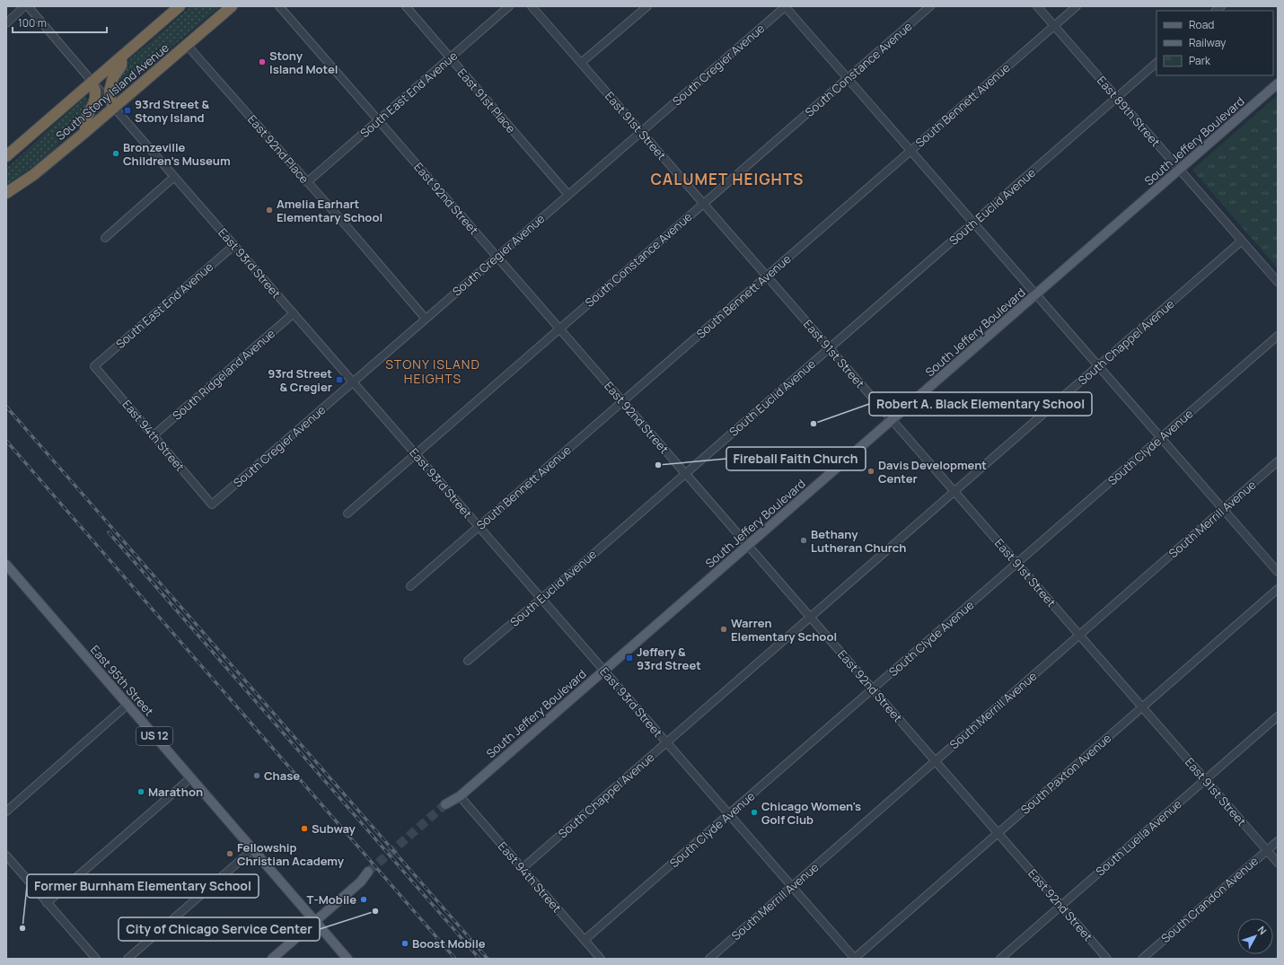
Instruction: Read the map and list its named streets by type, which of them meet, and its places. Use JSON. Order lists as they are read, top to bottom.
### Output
{
  "streets": {
    "highway": ["South Stony Island Avenue"],
    "main road": ["South Jeffery Boulevard", "East 95th Street", "US 12"],
    "street": [
      "South Cregier Avenue",
      "South Constance Avenue",
      "South East End Avenue",
      "East 91st Place",
      "South Bennett Avenue",
      "East 89th Street",
      "East 91st Street",
      "East 92nd Place",
      "East 92nd Street",
      "South Euclid Avenue",
      "East 93rd Street",
      "South Chappel Avenue",
      "South Ridgeland Avenue",
      "East 94th Street",
      "South Clyde Avenue",
      "South Merrill Avenue",
      "South Paxton Avenue",
      "South Luella Avenue",
      "South Crandon Avenue"
    ]
  },
  "crossings": [
    ["South Cregier Avenue", "East 91st Place"],
    ["South Cregier Avenue", "East 91st Street"],
    ["South Cregier Avenue", "East 92nd Place"],
    ["South Cregier Avenue", "East 92nd Street"],
    ["South Cregier Avenue", "East 93rd Street"],
    ["South Cregier Avenue", "East 94th Street"],
    ["South Constance Avenue", "East 91st Street"],
    ["South Constance Avenue", "East 92nd Street"],
    ["South Constance Avenue", "East 93rd Street"],
    ["South Stony Island Avenue", "East 92nd Place"],
    ["South Stony Island Avenue", "East 93rd Street"],
    ["South East End Avenue", "East 91st Place"],
    ["South East End Avenue", "East 92nd Place"],
    ["South East End Avenue", "East 92nd Street"],
    ["South East End Avenue", "East 93rd Street"],
    ["South East End Avenue", "East 94th Street"],
    ["South Bennett Avenue", "East 89th Street"],
    ["South Bennett Avenue", "East 91st Street"],
    ["South Bennett Avenue", "East 92nd Street"],
    ["South Bennett Avenue", "East 93rd Street"],
    ["East 89th Street", "South Jeffery Boulevard"],
    ["East 89th Street", "South Euclid Avenue"],
    ["East 89th Street", "South Chappel Avenue"],
    ["East 91st Street", "South Jeffery Boulevard"],
    ["East 91st Street", "South Euclid Avenue"],
    ["East 91st Street", "South Chappel Avenue"],
    ["East 91st Street", "South Clyde Avenue"],
    ["East 91st Street", "South Merrill Avenue"],
    ["East 91st Street", "South Paxton Avenue"],
    ["East 91st Street", "South Luella Avenue"],
    ["East 91st Street", "South Crandon Avenue"],
    ["South Jeffery Boulevard", "East 92nd Street"],
    ["South Jeffery Boulevard", "East 93rd Street"],
    ["South Jeffery Boulevard", "East 94th Street"],
    ["East 92nd Street", "South Euclid Avenue"],
    ["East 92nd Street", "South Chappel Avenue"],
    ["East 92nd Street", "South Clyde Avenue"],
    ["East 92nd Street", "South Merrill Avenue"],
    ["East 92nd Street", "South Paxton Avenue"],
    ["East 92nd Street", "South Luella Avenue"],
    ["South Euclid Avenue", "East 93rd Street"],
    ["East 93rd Street", "South Chappel Avenue"],
    ["East 93rd Street", "South Ridgeland Avenue"],
    ["East 93rd Street", "South Clyde Avenue"],
    ["East 93rd Street", "South Merrill Avenue"],
    ["East 93rd Street", "South Paxton Avenue"],
    ["South Chappel Avenue", "East 94th Street"],
    ["South Ridgeland Avenue", "East 94th Street"],
    ["East 94th Street", "South Clyde Avenue"]
  ],
  "districts": ["CALUMET HEIGHTS", "STONY ISLAND HEIGHTS"],
  "places": {
    "other": [
      "Stony Island Motel",
      "Bronzeville Children's Museum",
      "Amelia Earhart Elementary School",
      "Robert A. Black Elementary School",
      "Fireball Faith Church",
      "Davis Development Center",
      "Bethany Lutheran Church",
      "Warren Elementary School",
      "Chase",
      "Marathon",
      "Chicago Women's Golf Club",
      "Subway",
      "Fellowship Christian Academy",
      "T-Mobile",
      "City of Chicago Service Center",
      "Former Burnham Elementary School",
      "Boost Mobile"
    ],
    "transit": ["93rd Street & Stony Island", "93rd Street & Cregier", "Jeffery & 93rd Street"]
  },
  "legend": ["Road", "Railway", "Park"],
  "scale_bar": "100 m",
  "north": "top right"
}
